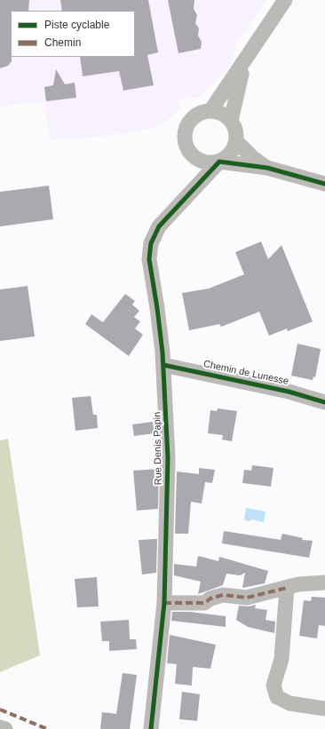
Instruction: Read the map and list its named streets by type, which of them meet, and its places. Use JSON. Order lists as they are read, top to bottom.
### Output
{
  "streets": {
    "street": ["Chemin de Lunesse", "Rue Denis Papin"]
  },
  "crossings": [
    ["Chemin de Lunesse", "Rue Denis Papin"]
  ],
  "legend": ["Piste cyclable", "Chemin"]
}
